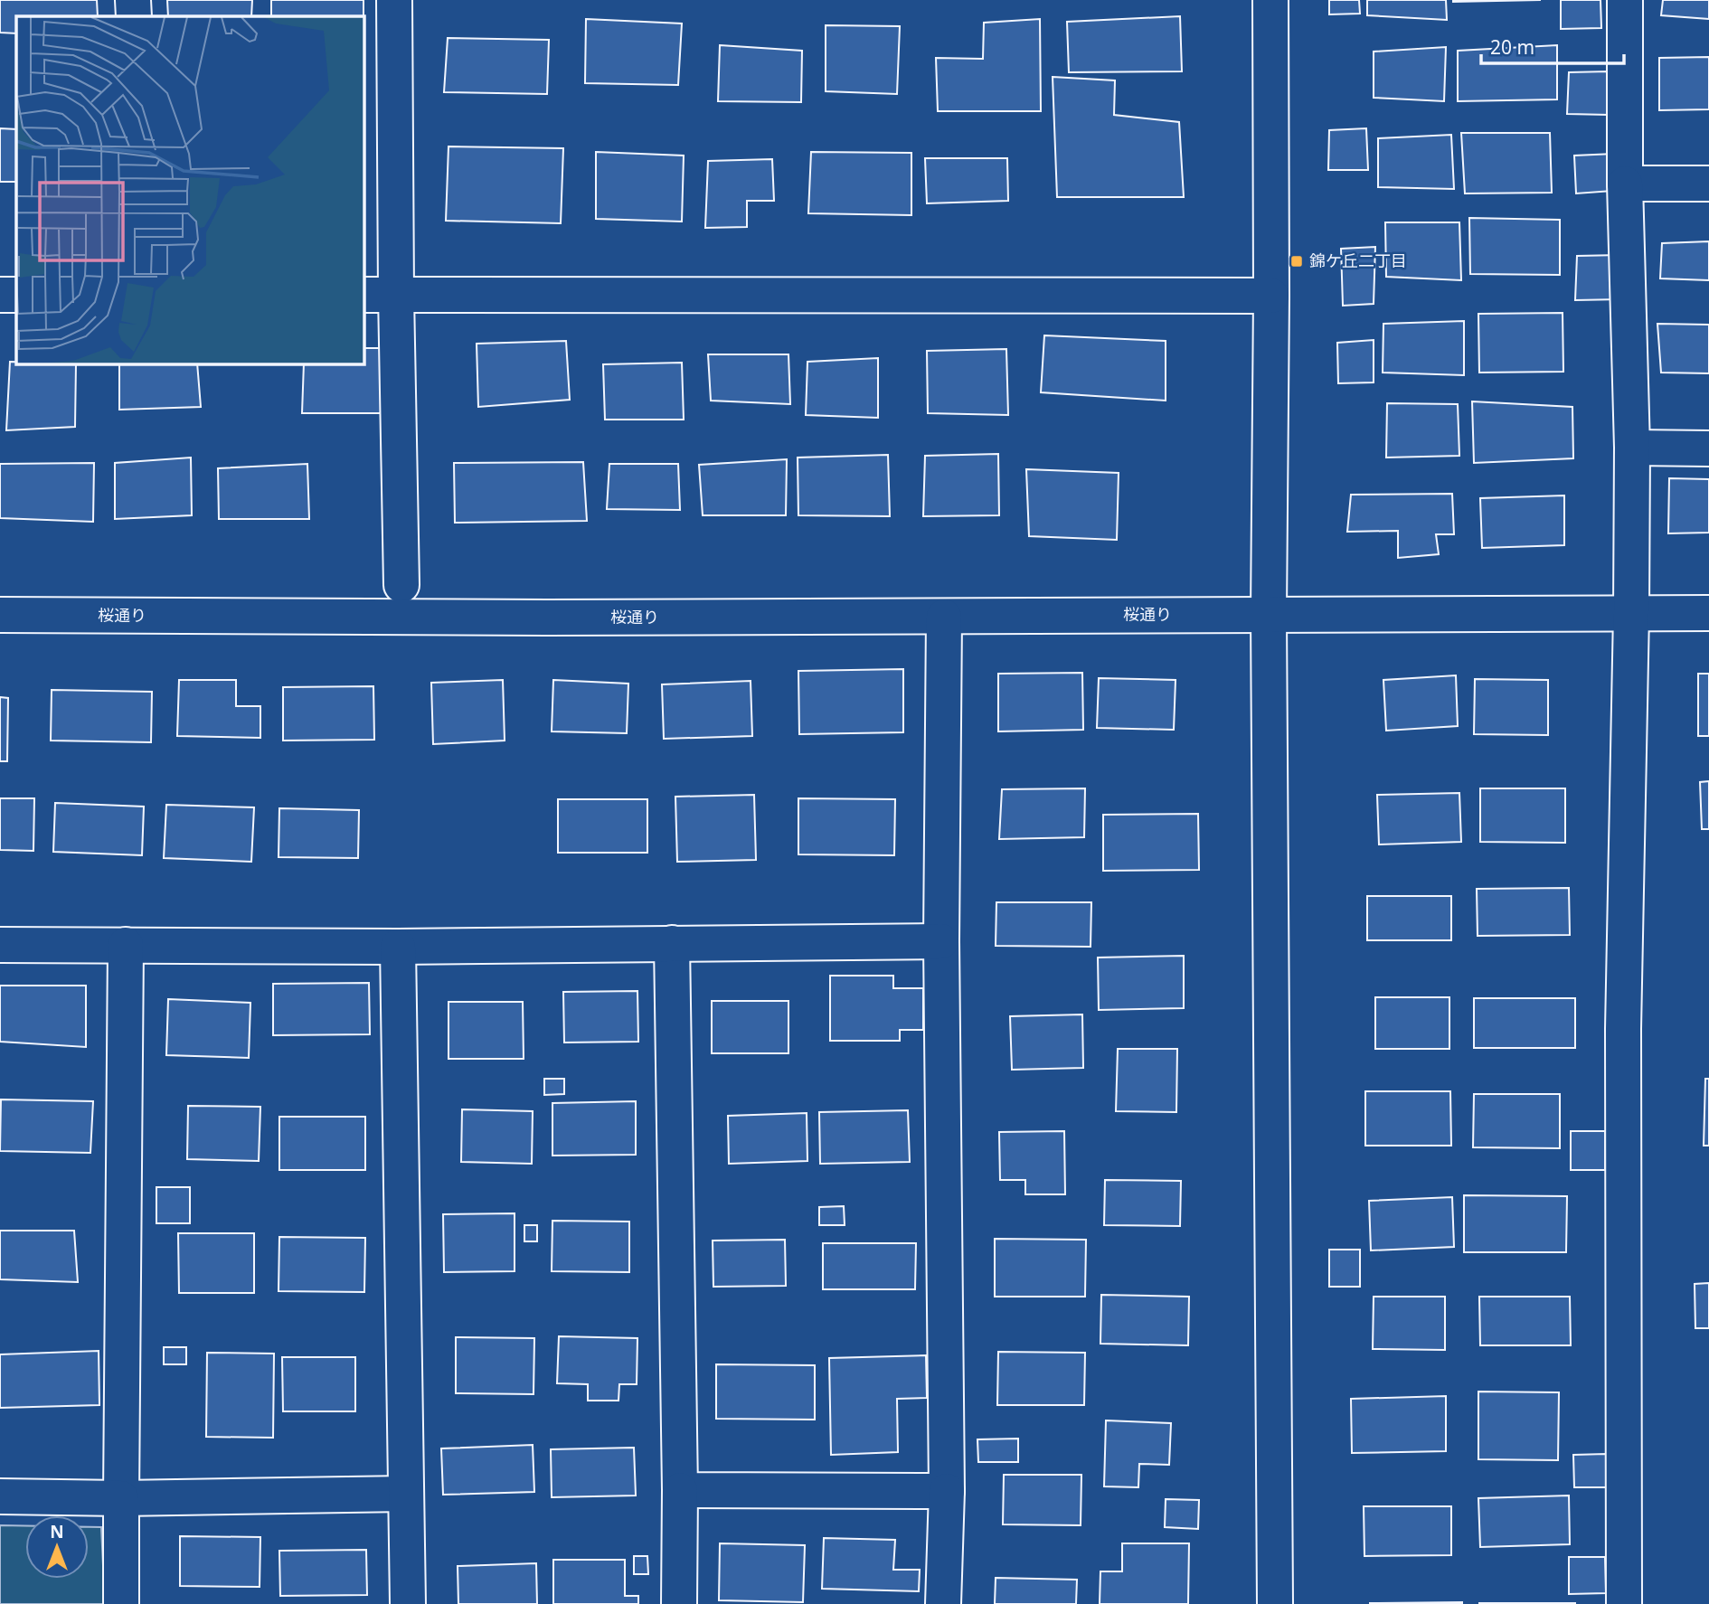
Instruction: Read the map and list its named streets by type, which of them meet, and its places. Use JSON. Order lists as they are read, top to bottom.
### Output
{
  "streets": {
    "street": ["桜通り"]
  },
  "places": {
    "transit": ["錦ケ丘二丁目"]
  },
  "scale_bar": "20 m",
  "north": "top"
}
